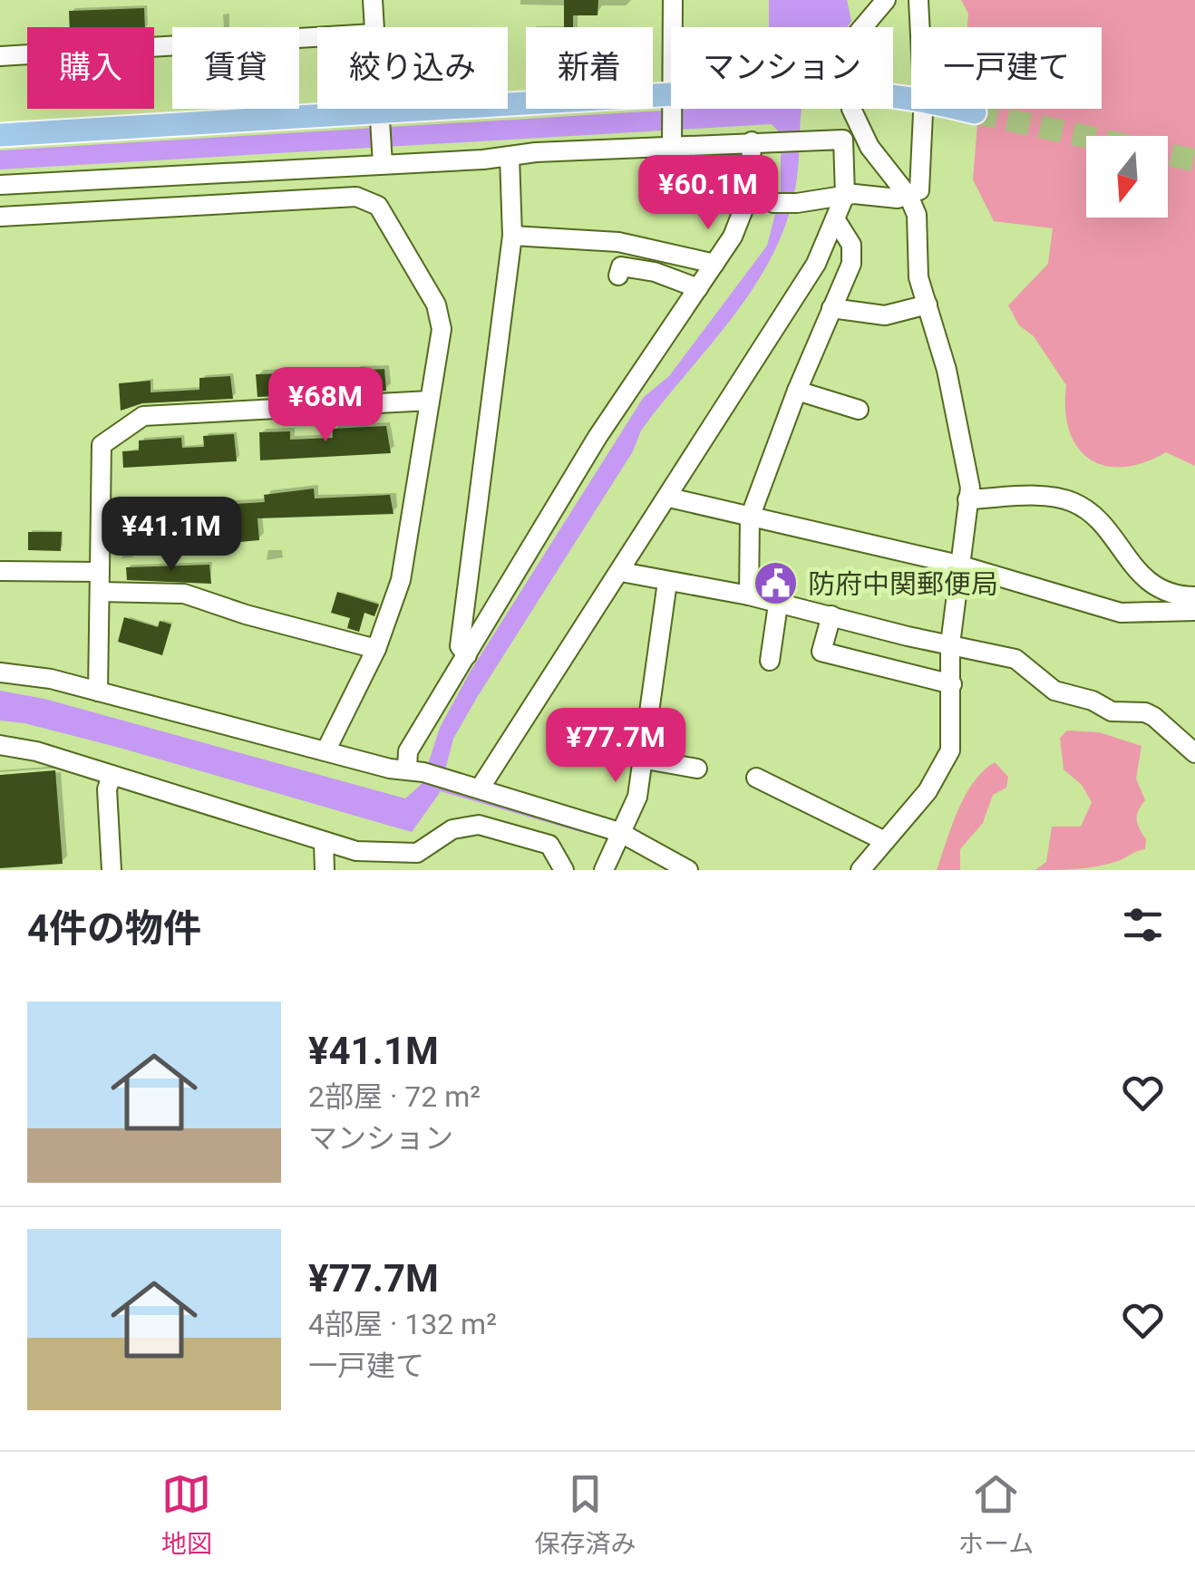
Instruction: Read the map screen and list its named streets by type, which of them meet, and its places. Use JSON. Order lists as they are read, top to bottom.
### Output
{
  "places": {
    "public building": ["防府中関郵便局"]
  },
  "north": "bottom",
  "page": {
    "chip": [
      "購入",
      "賃貸",
      "絞り込み",
      "新着",
      "マンション",
      "一戸建て"
    ],
    "price": [
      "¥60.1M",
      "¥68M",
      "¥41.1M",
      "¥77.7M"
    ],
    "heading": "4件の物件",
    "list": [
      {
        "name": "¥41.1M",
        "note": "2部屋 · 72 m² · マンション"
      },
      {
        "name": "¥77.7M",
        "note": "4部屋 · 132 m² · 一戸建て"
      }
    ],
    "tabs": ["地図", "保存済み", "ホーム"]
  }
}
